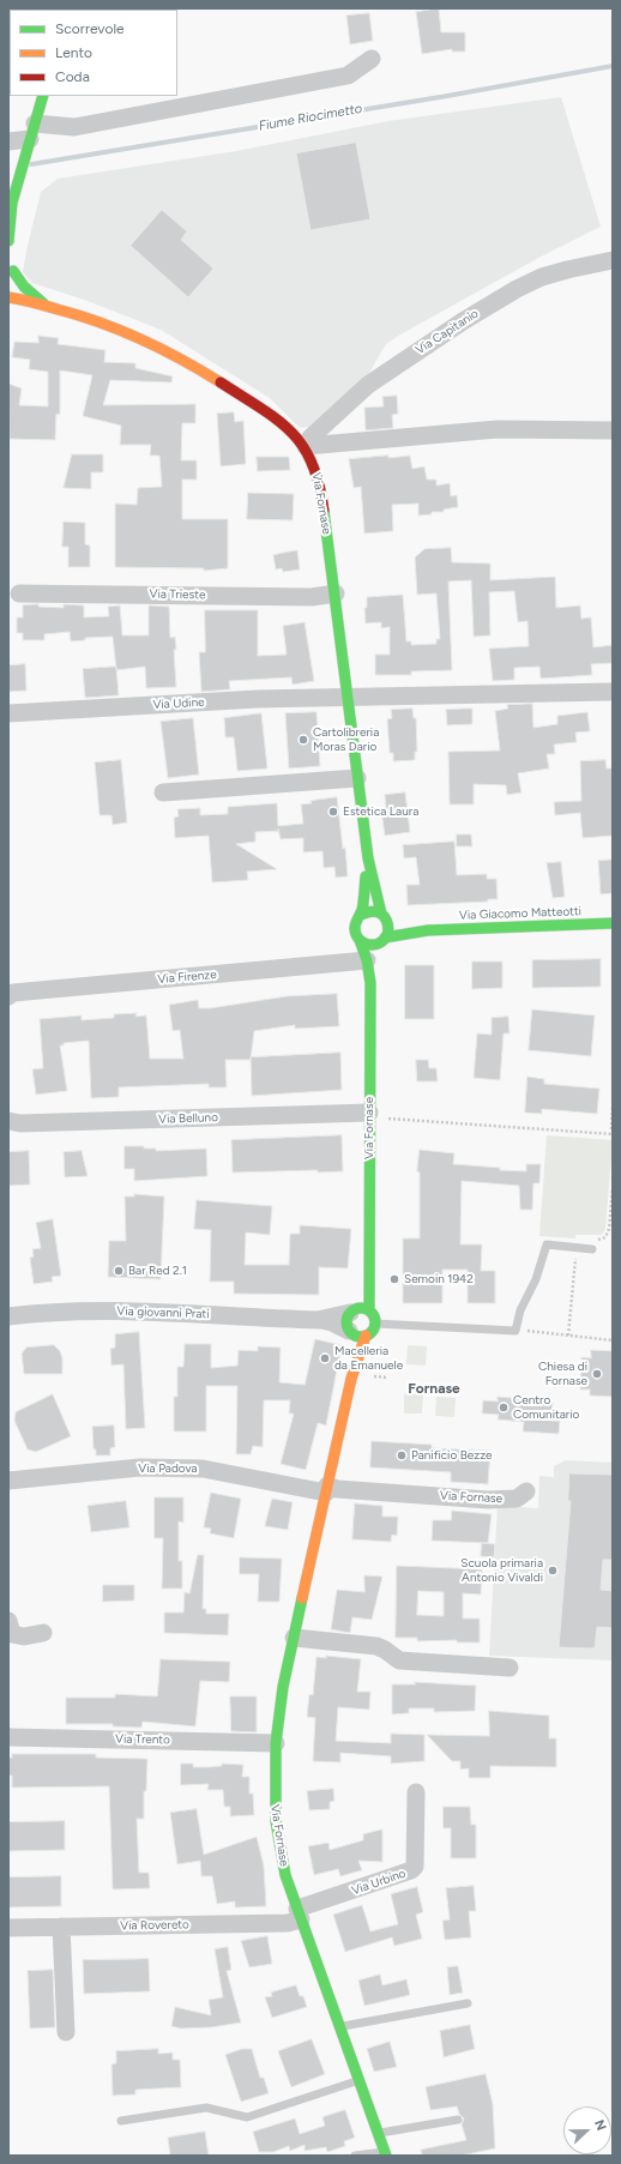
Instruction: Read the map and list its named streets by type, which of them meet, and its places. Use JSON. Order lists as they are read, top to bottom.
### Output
{
  "streets": {
    "street": [
      "Via Capitanio",
      "Via Fornase",
      "Via Trieste",
      "Via Udine",
      "Via Giacomo Matteotti",
      "Via Firenze",
      "Via Belluno",
      "Via giovanni Prati",
      "Via Padova",
      "Via Trento",
      "Via Urbino",
      "Via Rovereto"
    ]
  },
  "crossings": [
    ["Via Capitanio", "Via Fornase"],
    ["Via Fornase", "Via Trieste"],
    ["Via Fornase", "Via Udine"],
    ["Via Fornase", "Via Giacomo Matteotti"],
    ["Via Fornase", "Via Firenze"],
    ["Via Fornase", "Via Belluno"],
    ["Via Fornase", "Via Padova"],
    ["Via Fornase", "Via Trento"],
    ["Via Fornase", "Via Urbino"],
    ["Via Fornase", "Via Rovereto"],
    ["Via Urbino", "Via Rovereto"]
  ],
  "districts": ["Fornase"],
  "water": ["Fiume Riocimetto"],
  "places": [
    "Cartolibreria Moras Dario",
    "Estetica Laura",
    "Bar Red 2.1",
    "Semoin 1942",
    "Macelleria da Emanuele",
    "Chiesa di Fornase",
    "Centro Comunitario",
    "Panificio Bezze",
    "Scuola primaria Antonio Vivaldi"
  ],
  "legend": ["Scorrevole", "Lento", "Coda"],
  "north": "right"
}
